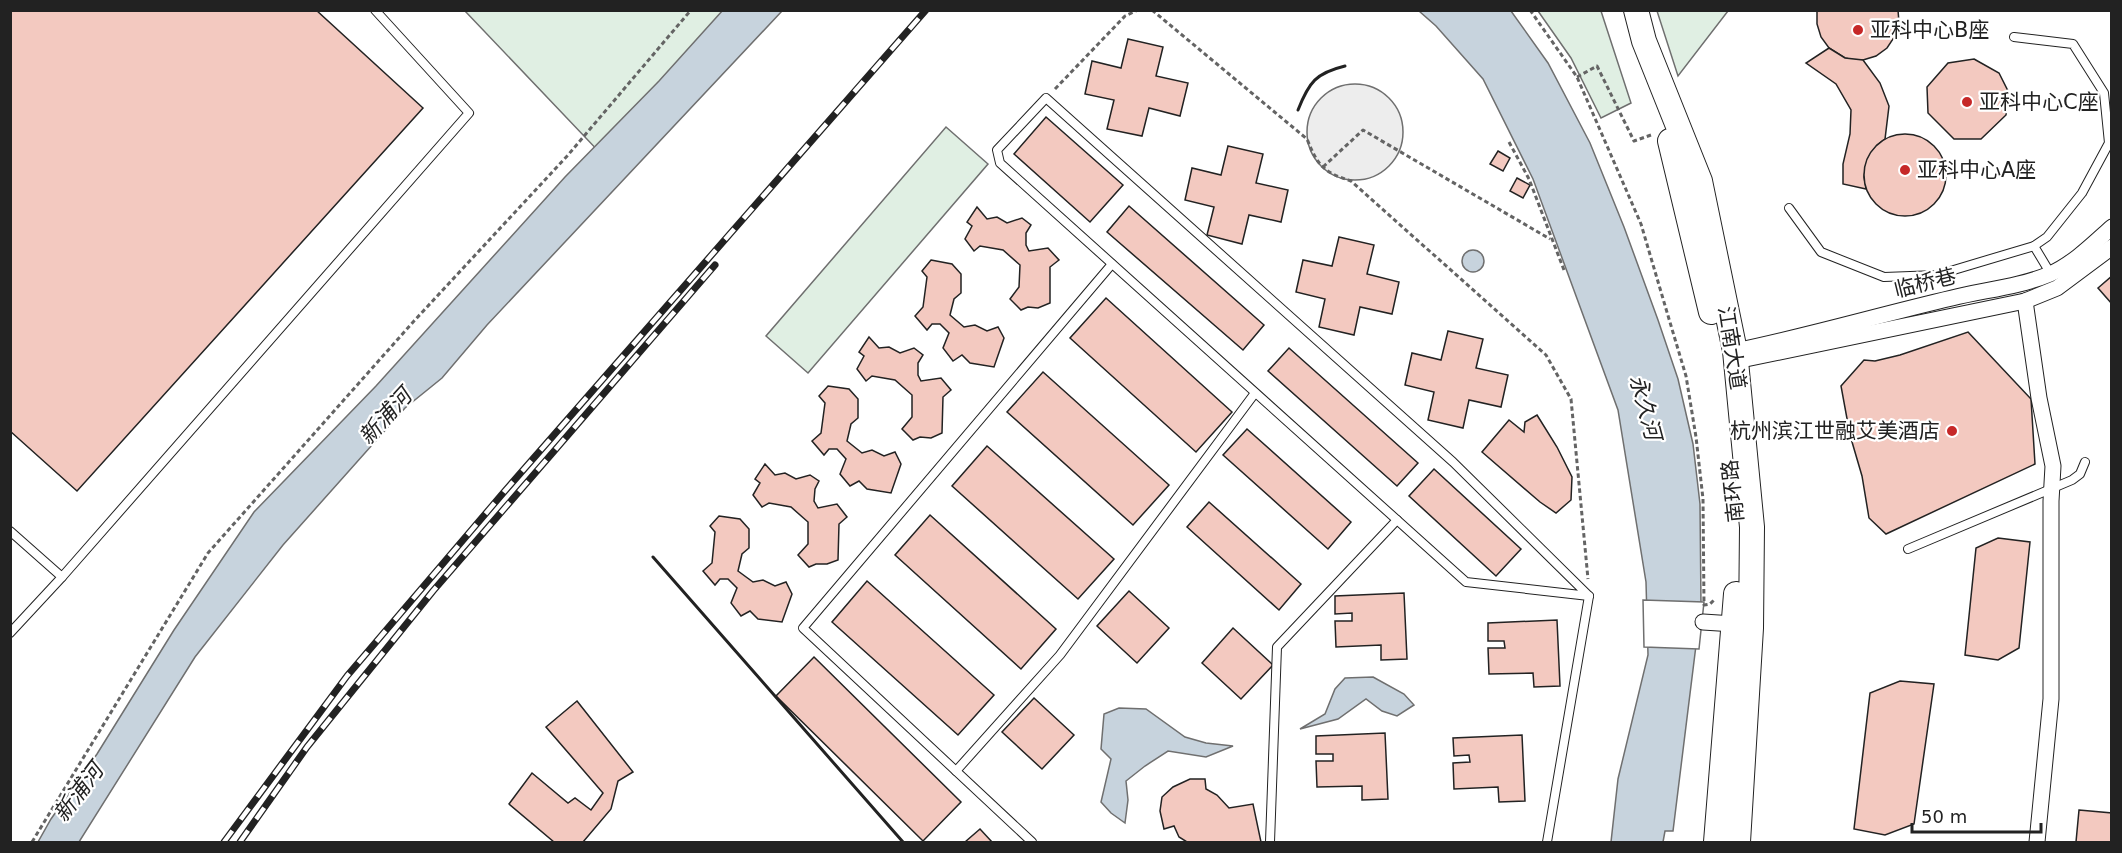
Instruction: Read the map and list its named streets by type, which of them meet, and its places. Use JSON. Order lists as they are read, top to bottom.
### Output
{
  "streets": {
    "main road": ["江南大道", "南环路"],
    "street": ["临桥巷"]
  },
  "crossings": [
    ["临桥巷", "江南大道"],
    ["江南大道", "南环路"]
  ],
  "water": ["永久河", "新浦河"],
  "places": [
    "亚科中心B座",
    "亚科中心C座",
    "亚科中心A座",
    "杭州滨江世融艾美酒店"
  ],
  "scale_bar": "50 m"
}
